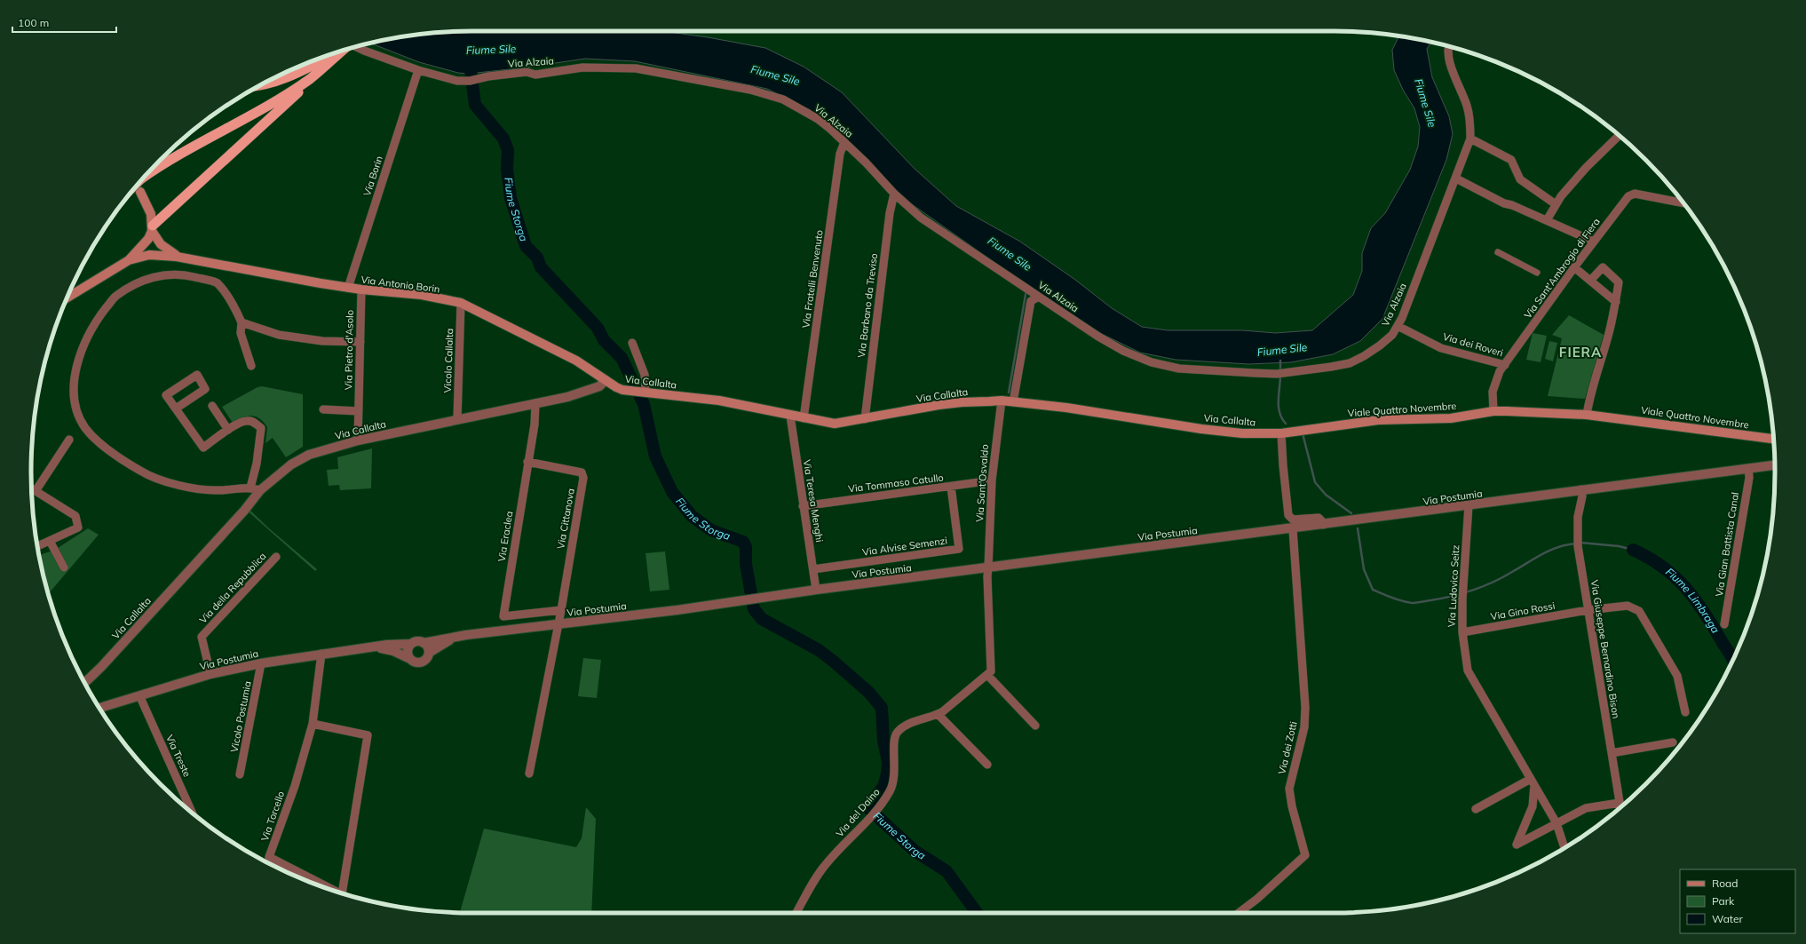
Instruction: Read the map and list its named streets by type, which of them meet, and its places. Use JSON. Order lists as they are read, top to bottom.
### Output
{
  "streets": {
    "main road": ["Via Antonio Borin", "Via Callalta", "Viale Quattro Novembre"],
    "street": [
      "Via Alzaia",
      "Via Borin",
      "Via Sant'Ambrogio di Fiera",
      "Via Fratelli Benvenuto",
      "Via Barbano da Treviso",
      "Via dei Roveri",
      "Via Pietro d'Asolo",
      "Vicolo Callalta",
      "Via Tommaso Catullo",
      "Via Sant'Osvaldo",
      "Via Postumia",
      "Via Teresa Menghi",
      "Via Cittanova",
      "Via Eraclea",
      "Via Gian Battista Canal",
      "Via Alvise Semenzi",
      "Via Ludovico Seitz",
      "Via della Repubblica",
      "Via Gino Rossi",
      "Via Giuseppe Bernardino Bison",
      "Vicolo Postumia",
      "Via dei Zotti",
      "Via Treste",
      "Via del Daino",
      "Via Torcello"
    ]
  },
  "crossings": [
    ["Via Alzaia", "Via Borin"],
    ["Via Alzaia", "Via Fratelli Benvenuto"],
    ["Via Alzaia", "Via Barbano da Treviso"],
    ["Via Alzaia", "Via dei Roveri"],
    ["Via Borin", "Via Antonio Borin"],
    ["Via Sant'Ambrogio di Fiera", "Via dei Roveri"],
    ["Via Sant'Ambrogio di Fiera", "Viale Quattro Novembre"],
    ["Via Fratelli Benvenuto", "Via Callalta"],
    ["Via Antonio Borin", "Via Pietro d'Asolo"],
    ["Via Antonio Borin", "Vicolo Callalta"],
    ["Via Antonio Borin", "Via Callalta"],
    ["Via Barbano da Treviso", "Via Callalta"],
    ["Via Pietro d'Asolo", "Via Callalta"],
    ["Vicolo Callalta", "Via Callalta"],
    ["Via Callalta", "Viale Quattro Novembre"],
    ["Via Callalta", "Via Sant'Osvaldo"],
    ["Via Callalta", "Via Teresa Menghi"],
    ["Via Callalta", "Via Eraclea"],
    ["Via Tommaso Catullo", "Via Sant'Osvaldo"],
    ["Via Tommaso Catullo", "Via Teresa Menghi"],
    ["Via Tommaso Catullo", "Via Alvise Semenzi"],
    ["Via Sant'Osvaldo", "Via Postumia"],
    ["Via Postumia", "Via Teresa Menghi"],
    ["Via Postumia", "Via Cittanova"],
    ["Via Postumia", "Via Gian Battista Canal"],
    ["Via Postumia", "Via Ludovico Seitz"],
    ["Via Postumia", "Via della Repubblica"],
    ["Via Postumia", "Via Giuseppe Bernardino Bison"],
    ["Via Postumia", "Vicolo Postumia"],
    ["Via Postumia", "Via dei Zotti"],
    ["Via Postumia", "Via Treste"],
    ["Via Postumia", "Via Torcello"],
    ["Via Teresa Menghi", "Via Alvise Semenzi"],
    ["Via Cittanova", "Via Eraclea"],
    ["Via Ludovico Seitz", "Via Gino Rossi"],
    ["Via Gino Rossi", "Via Giuseppe Bernardino Bison"]
  ],
  "districts": ["FIERA"],
  "water": ["Fiume Sile", "Fiume Storga", "Fiume Limbraga"],
  "legend": ["Road", "Park", "Water"],
  "scale_bar": "100 m"
}
